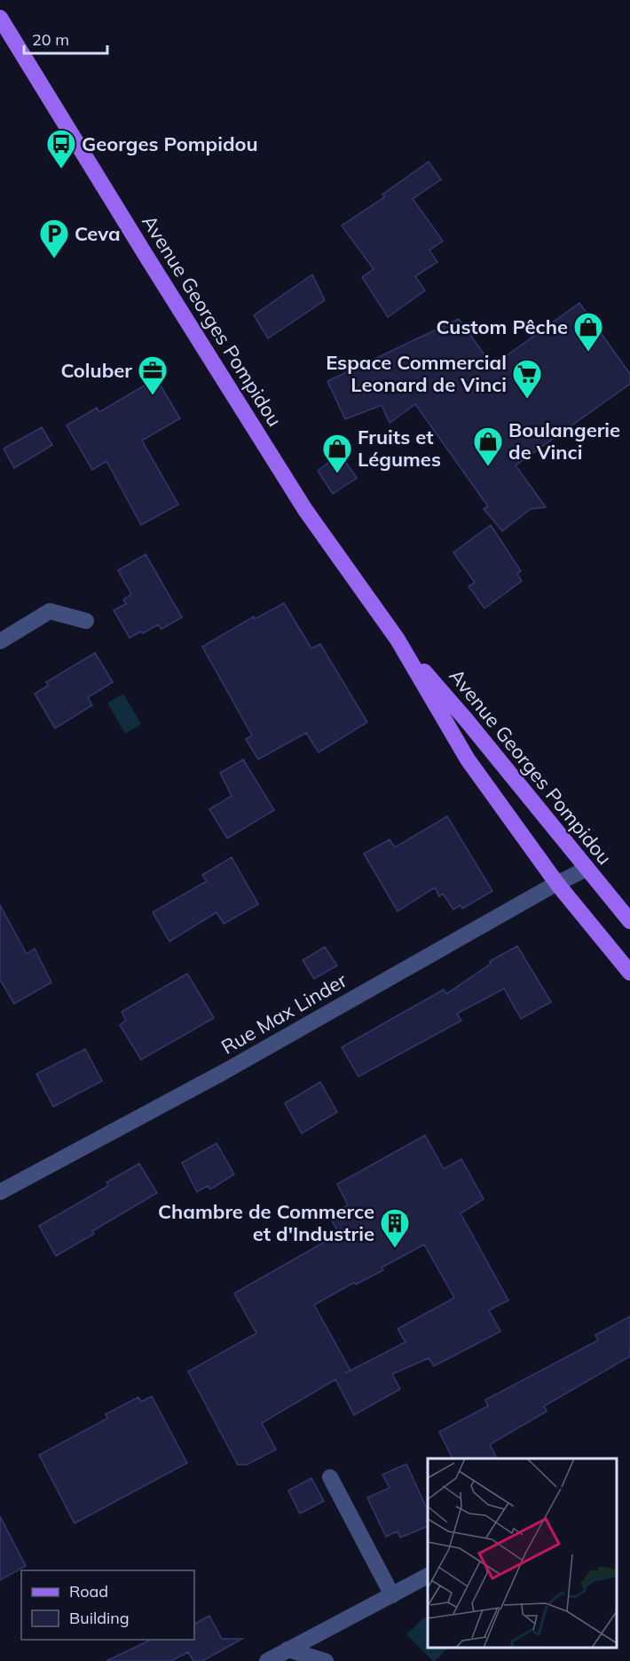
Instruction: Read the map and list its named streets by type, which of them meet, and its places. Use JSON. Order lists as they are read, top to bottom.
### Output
{
  "streets": {
    "main road": ["Avenue Georges Pompidou"],
    "street": ["Rue Max Linder"]
  },
  "crossings": [
    ["Avenue Georges Pompidou", "Rue Max Linder"]
  ],
  "places": {
    "bus stop": ["Georges Pompidou"],
    "parking": ["Ceva"],
    "shop": ["Custom Pêche", "Boulangerie de Vinci", "Fruits et Légumes"],
    "office": ["Coluber"],
    "supermarket": ["Espace Commercial Leonard de Vinci"],
    "building": ["Chambre de Commerce et d'Industrie"]
  },
  "legend": ["Road", "Building"],
  "scale_bar": "20 m"
}
